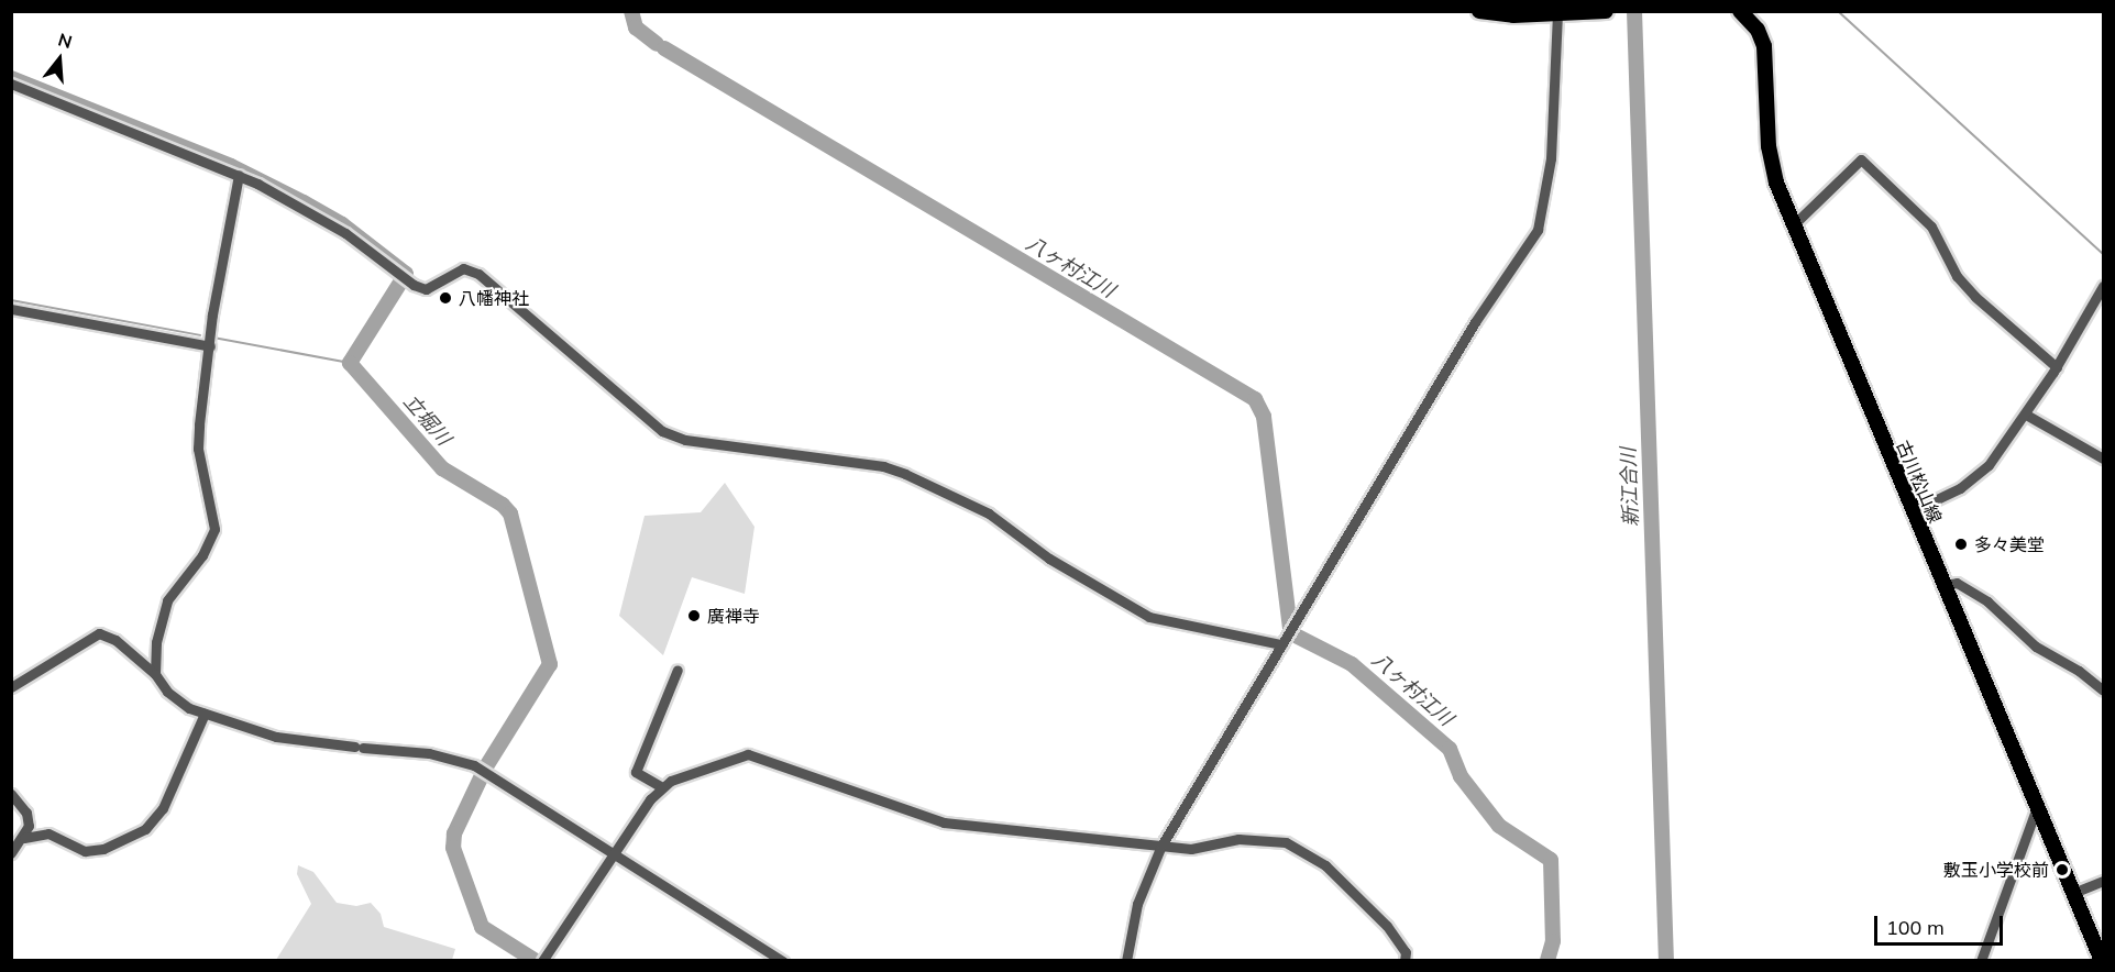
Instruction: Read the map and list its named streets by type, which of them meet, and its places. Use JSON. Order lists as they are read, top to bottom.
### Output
{
  "streets": {
    "main road": ["古川松山線"]
  },
  "water": ["八ヶ村江川", "立堀川", "新江合川"],
  "places": [
    "八幡神社",
    "多々美堂",
    "廣禅寺",
    "敷玉小学校前"
  ],
  "scale_bar": "100 m",
  "north": "top"
}
